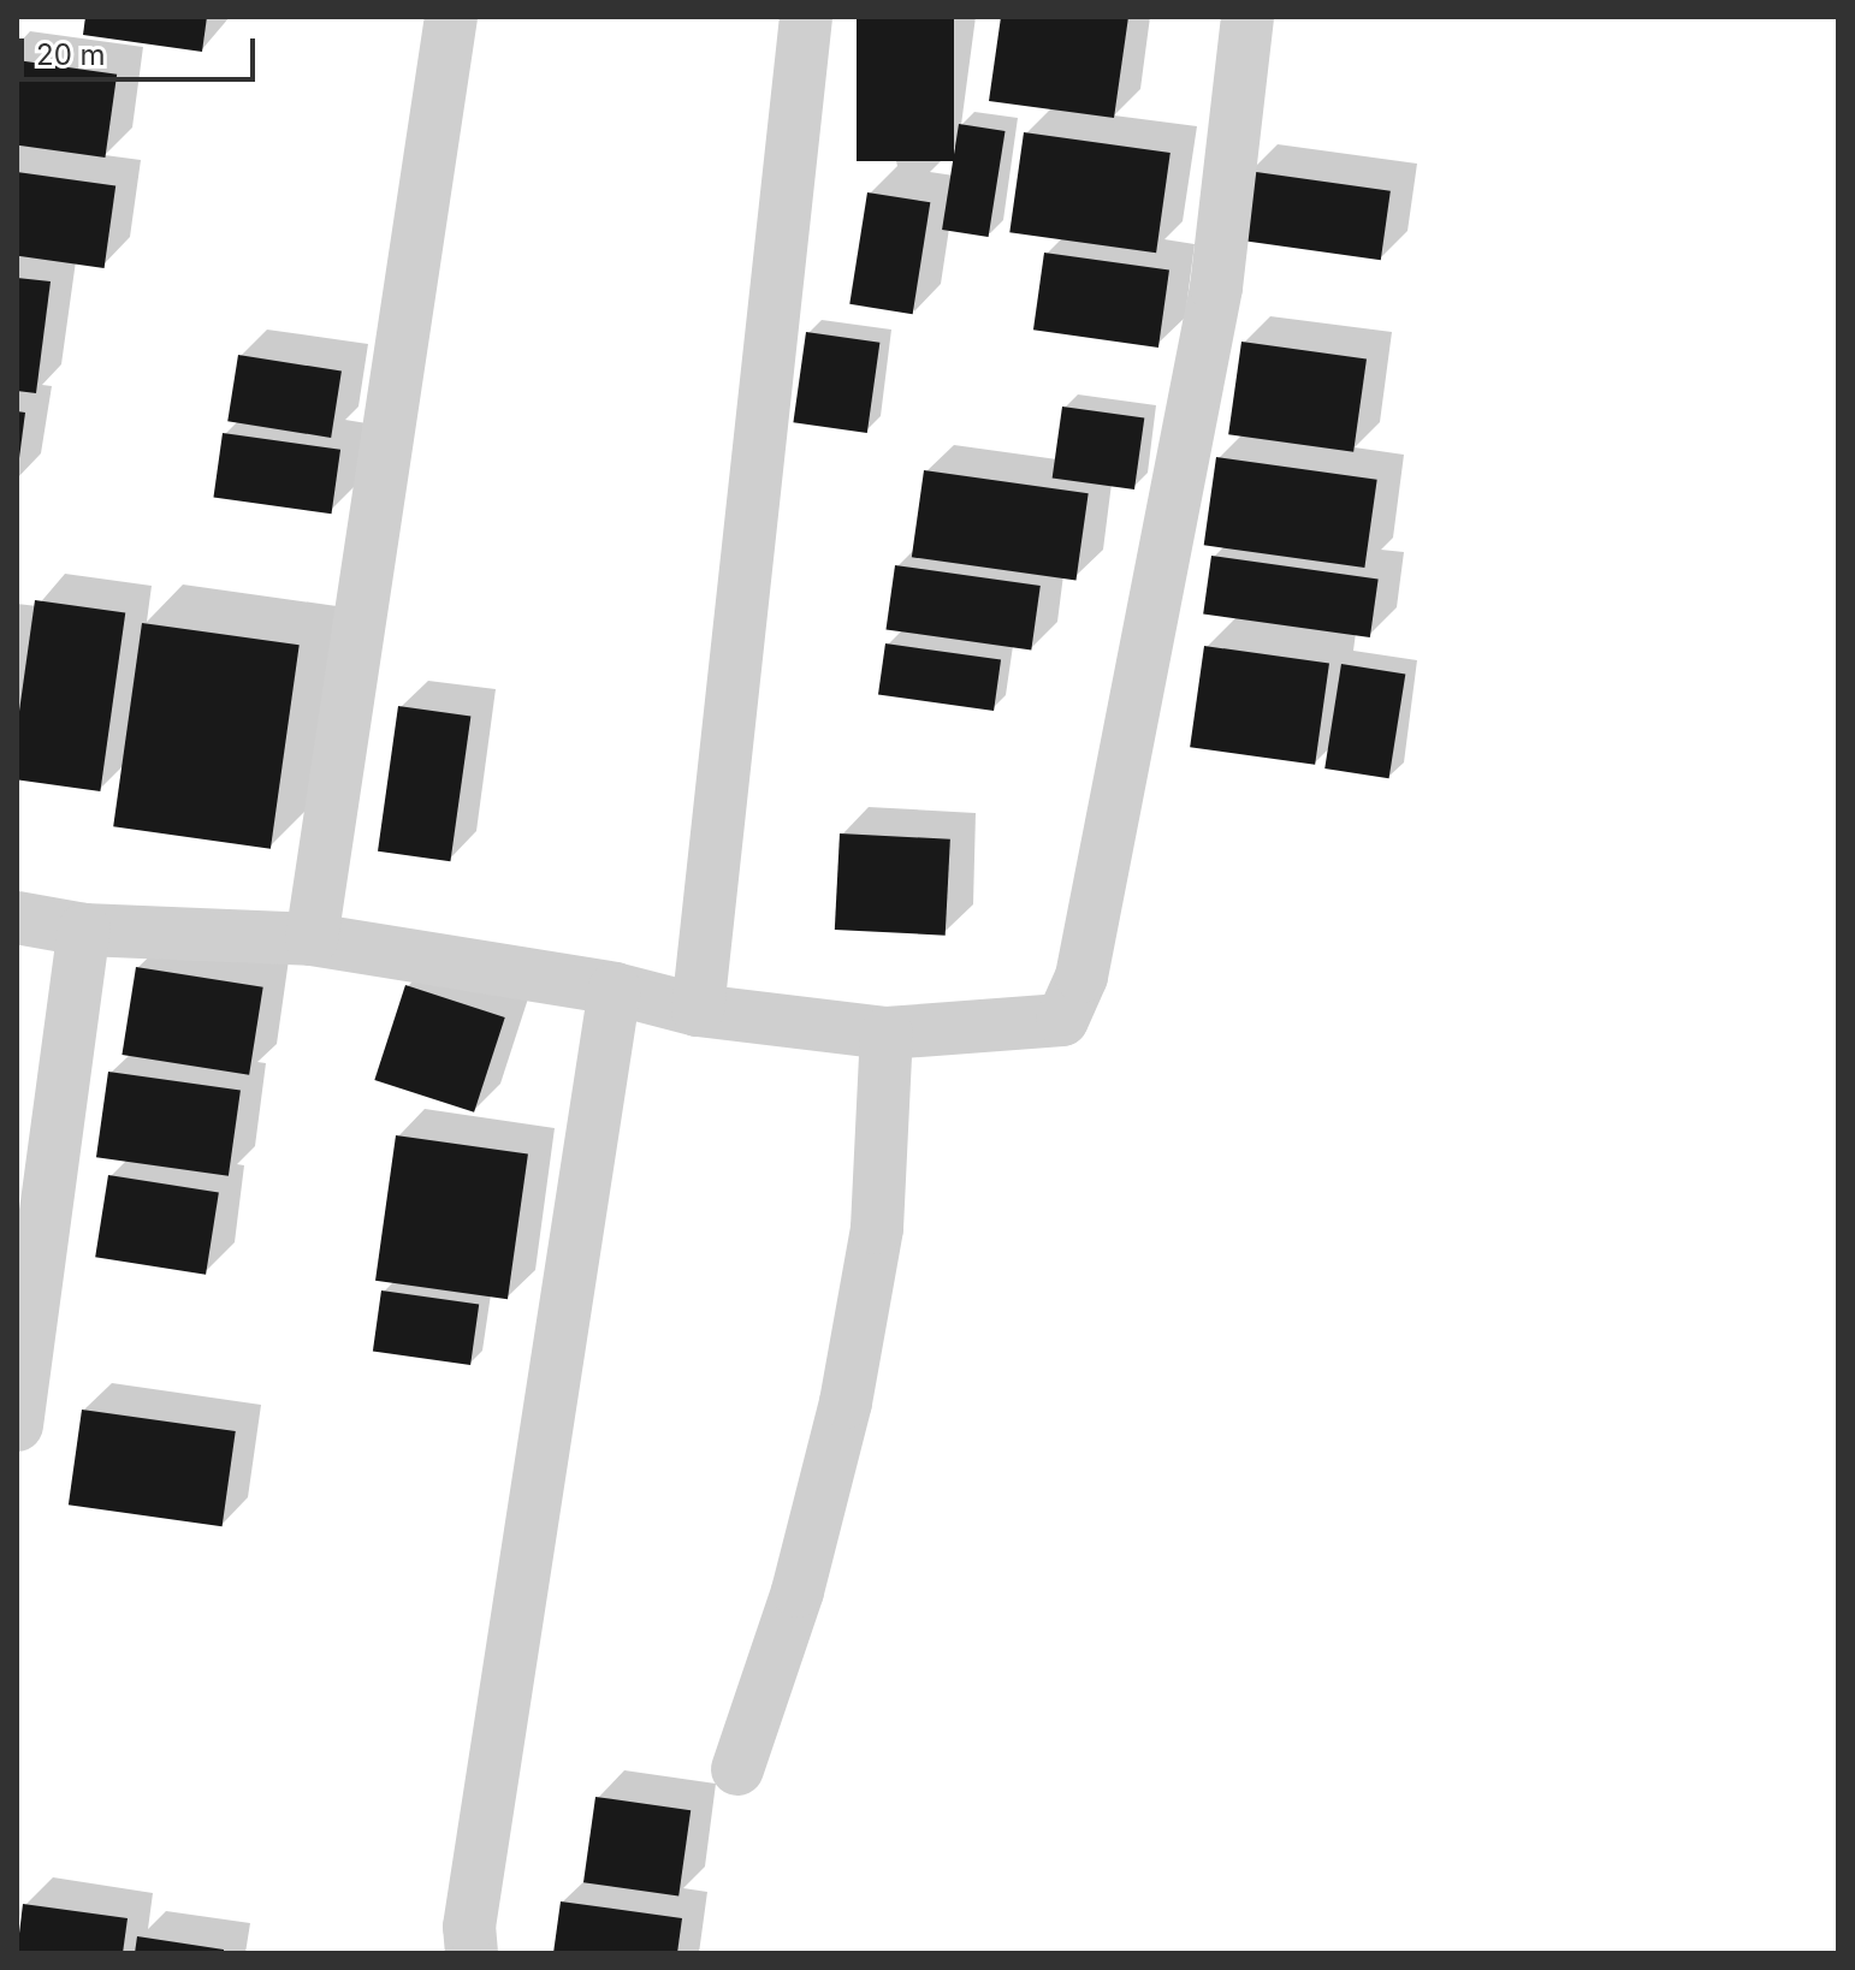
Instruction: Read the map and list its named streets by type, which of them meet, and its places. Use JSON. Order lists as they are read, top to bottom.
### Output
{
  "scale_bar": "20 m"
}
